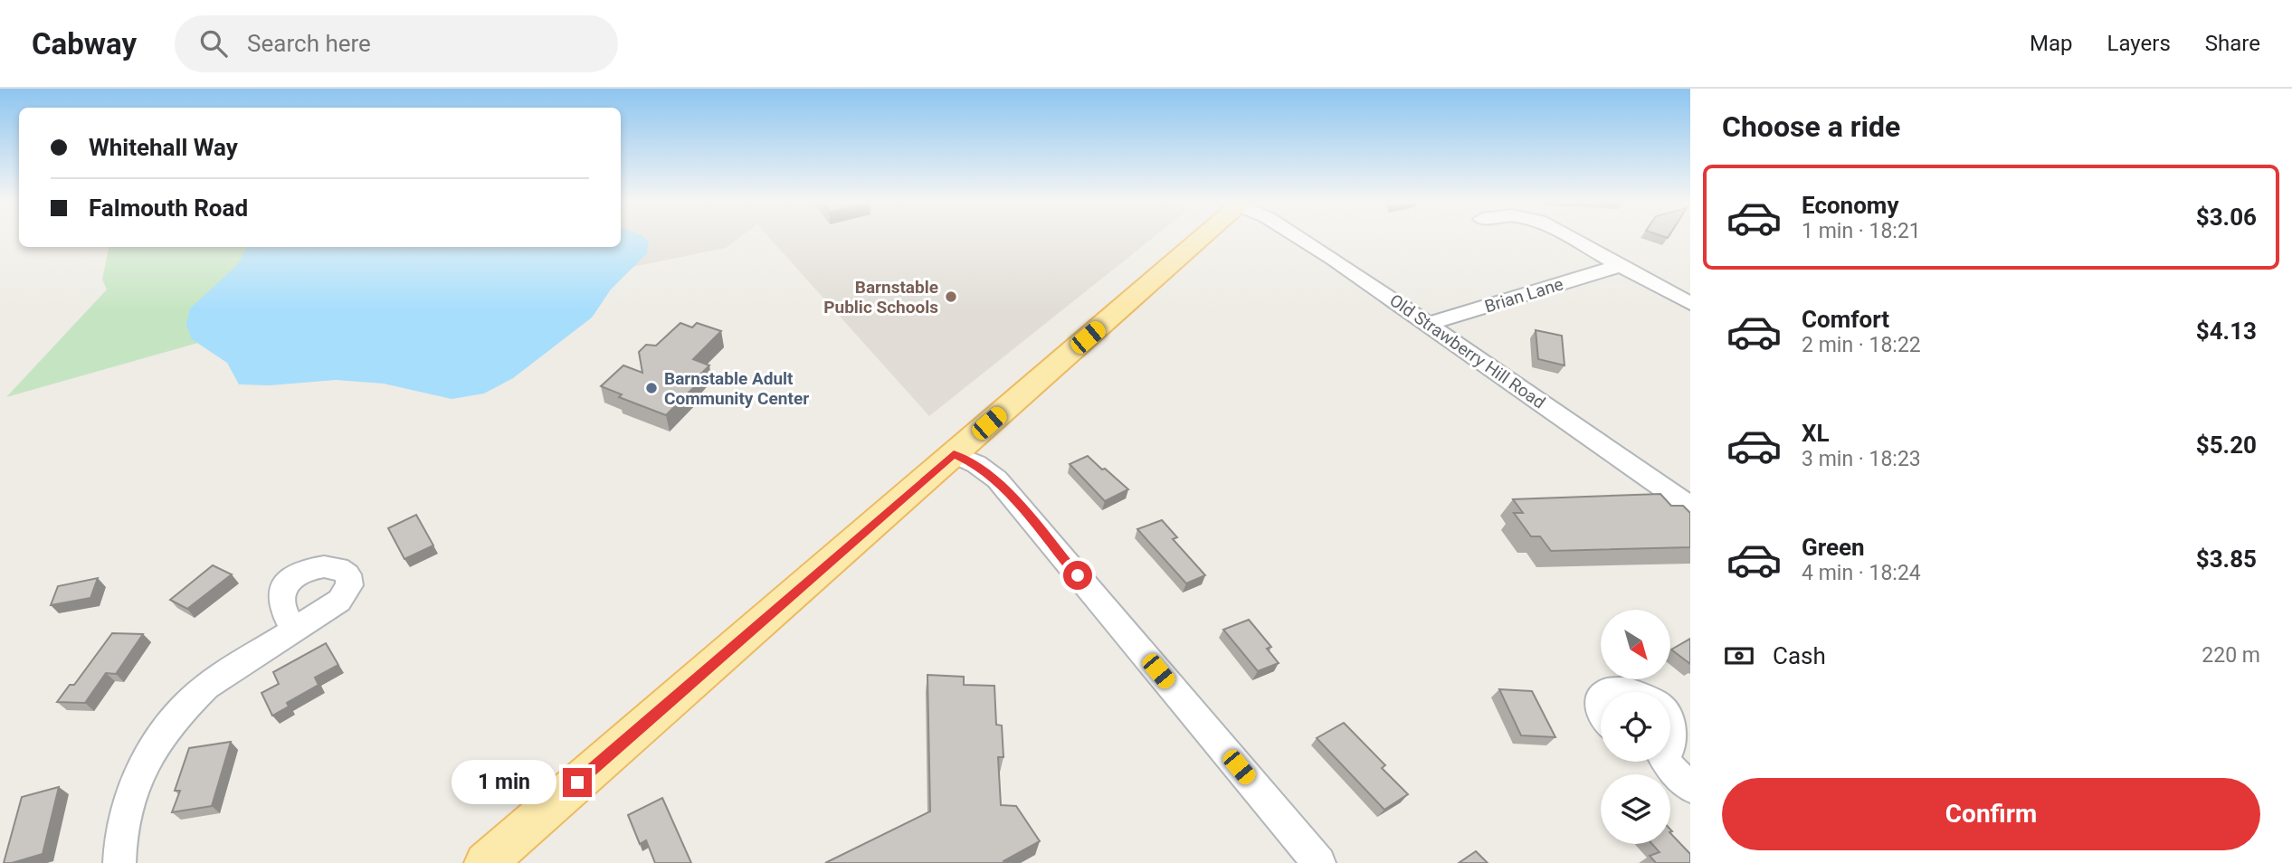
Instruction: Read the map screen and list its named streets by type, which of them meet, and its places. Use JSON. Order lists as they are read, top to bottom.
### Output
{
  "streets": {
    "street": ["Brian Lane", "Old Strawberry Hill Road"]
  },
  "crossings": [
    ["Brian Lane", "Old Strawberry Hill Road"]
  ],
  "places": ["Barnstable Public Schools", "Barnstable Adult Community Center"],
  "north": "bottom right",
  "page": {
    "header": "Cabway",
    "search": "Search here",
    "nav": ["Map", "Layers", "Share"],
    "heading": "Choose a ride",
    "banner": ["Whitehall Way", "Falmouth Road"],
    "list": [
      {
        "name": "Economy",
        "note": "1 min · 18:21",
        "value": "$3.06"
      },
      {
        "name": "Comfort",
        "note": "2 min · 18:22",
        "value": "$4.13"
      },
      {
        "name": "XL",
        "note": "3 min · 18:23",
        "value": "$5.20"
      },
      {
        "name": "Green",
        "note": "4 min · 18:24",
        "value": "$3.85"
      }
    ],
    "pay": ["Cash", "220 m"],
    "bubble": "1 min",
    "buttons": "Confirm"
  }
}
